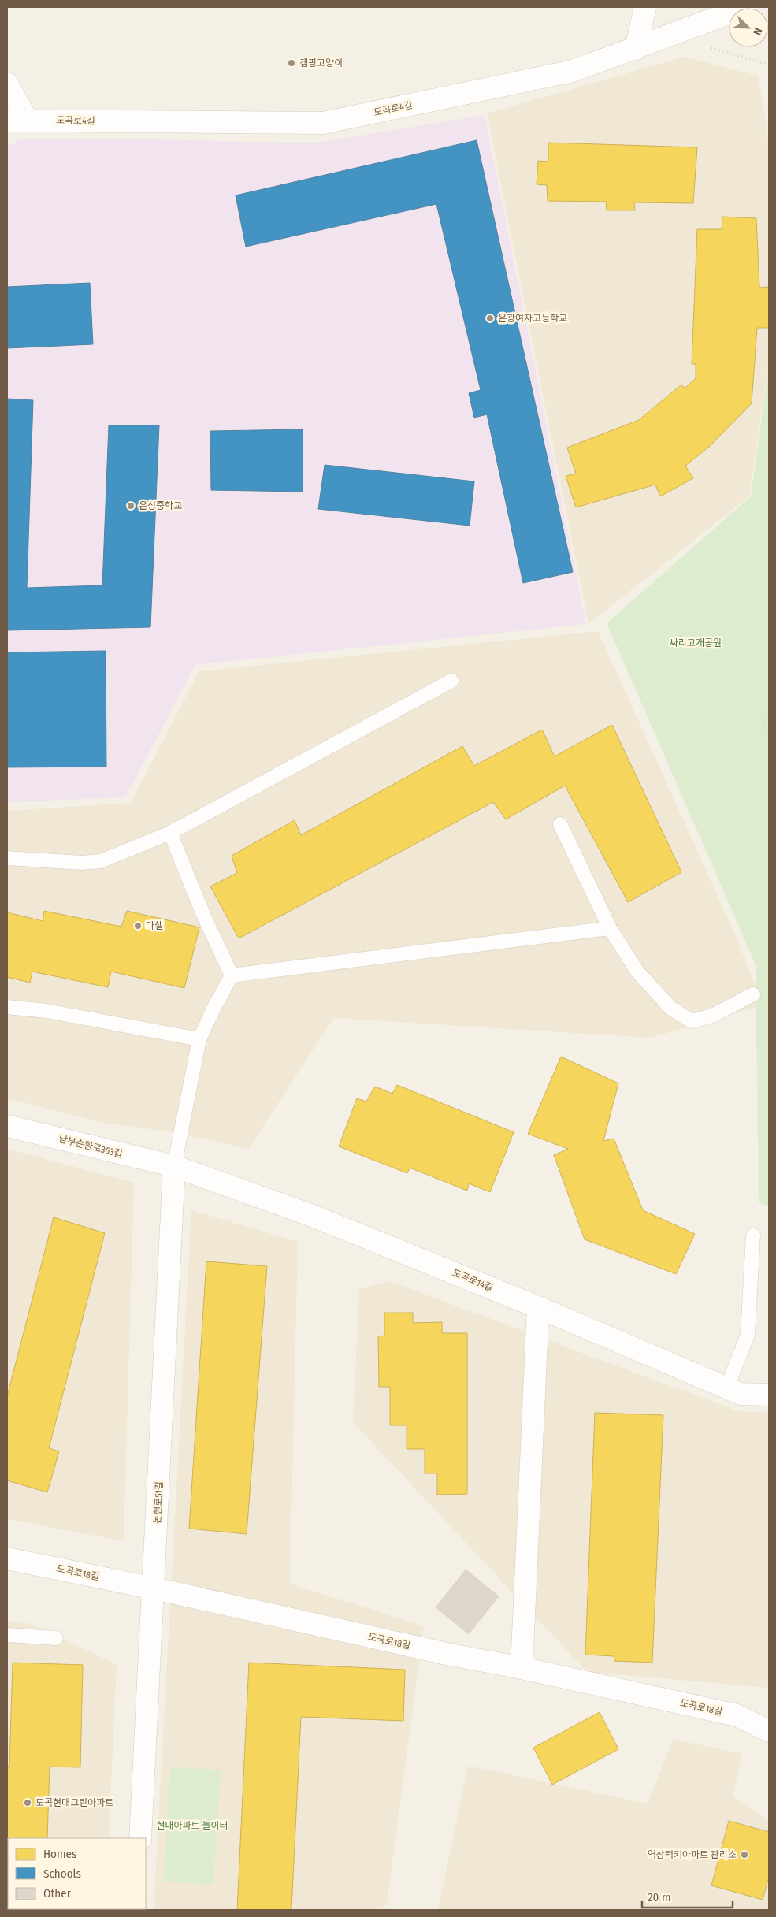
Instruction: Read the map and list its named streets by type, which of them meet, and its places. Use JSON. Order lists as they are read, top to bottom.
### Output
{
  "streets": {
    "street": [
      "도곡로4길",
      "남부순환로363길",
      "도곡로14길",
      "논현로51길",
      "도곡로18길"
    ]
  },
  "crossings": [
    ["남부순환로363길", "도곡로14길"],
    ["남부순환로363길", "논현로51길"],
    ["도곡로14길", "논현로51길"],
    ["논현로51길", "도곡로18길"]
  ],
  "parks": ["싸리고개공원", "현대아파트 놀이터"],
  "places": [
    "캠핑고양이",
    "은광여자고등학교",
    "은성중학교",
    "마셀",
    "도곡현대그린아파트",
    "역삼럭키아파트 관리소"
  ],
  "legend": ["Homes", "Schools", "Other"],
  "scale_bar": "20 m",
  "north": "bottom right"
}
